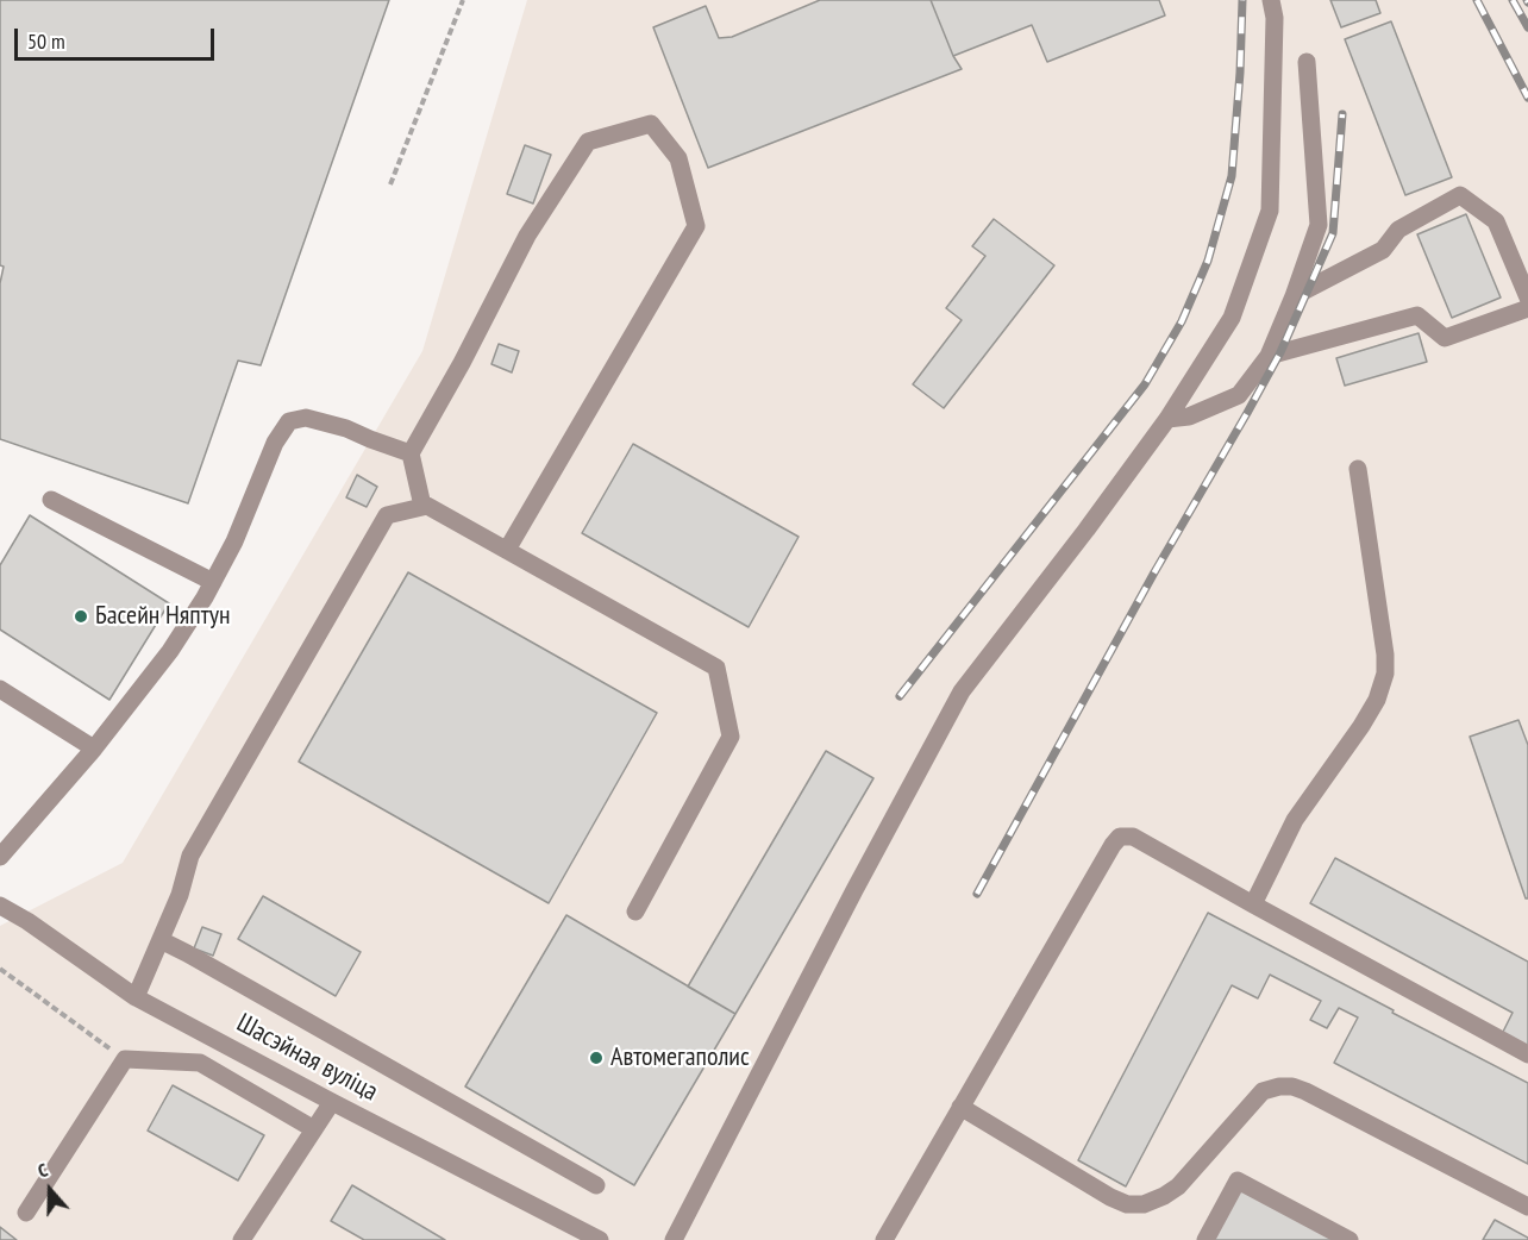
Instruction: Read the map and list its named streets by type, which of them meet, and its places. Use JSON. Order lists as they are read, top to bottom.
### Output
{
  "streets": {
    "street": ["Шасэйная вуліца"]
  },
  "places": ["Басейн Няптун", "Автомегаполис"],
  "scale_bar": "50 m",
  "north": "top"
}
